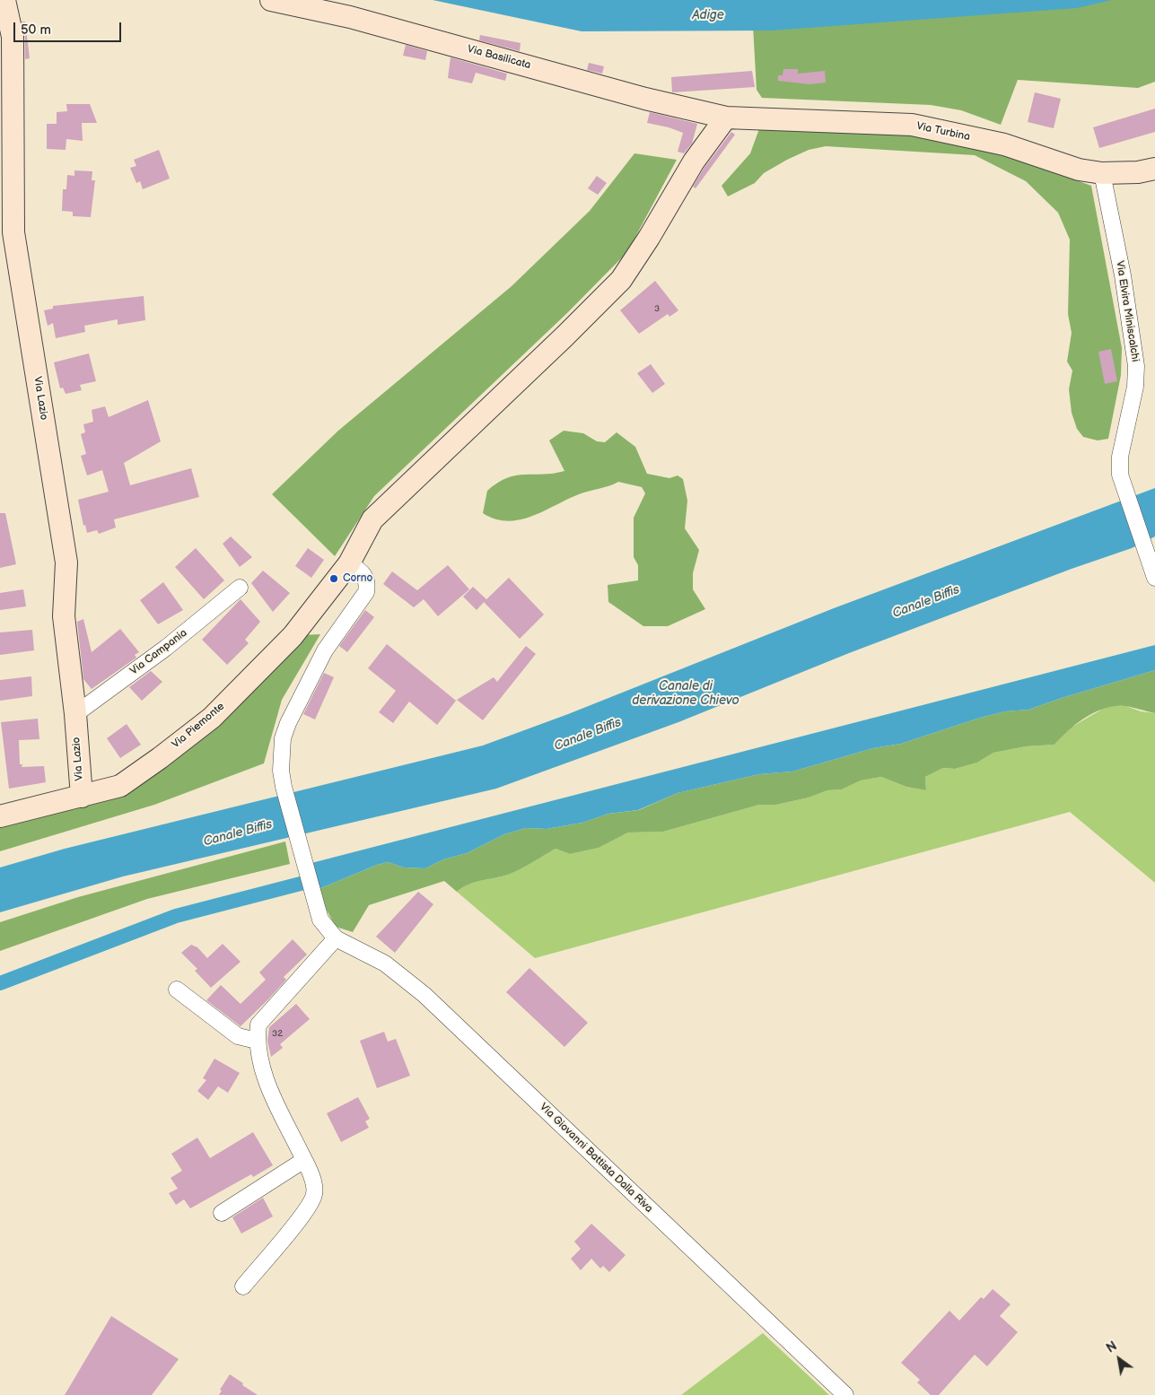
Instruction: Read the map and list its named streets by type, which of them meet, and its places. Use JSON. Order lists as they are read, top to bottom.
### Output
{
  "streets": {
    "street": [
      "Via Basilicata",
      "Via Turbina",
      "Via Elvira Miniscalchi",
      "Via Lazio",
      "Via Campania",
      "Via Piemonte",
      "Via Giovanni Battista Dalla Riva"
    ]
  },
  "crossings": [
    ["Via Basilicata", "Via Turbina"],
    ["Via Basilicata", "Via Piemonte"],
    ["Via Turbina", "Via Elvira Miniscalchi"],
    ["Via Turbina", "Via Piemonte"],
    ["Via Lazio", "Via Campania"],
    ["Via Lazio", "Via Piemonte"],
    ["Via Piemonte", "Via Giovanni Battista Dalla Riva"]
  ],
  "water": ["Adige", "Canale Biffis", "Canale di derivazione Chievo"],
  "places": ["Corno"],
  "house_numbers": ["3", "32"],
  "scale_bar": "50 m",
  "north": "top left"
}
